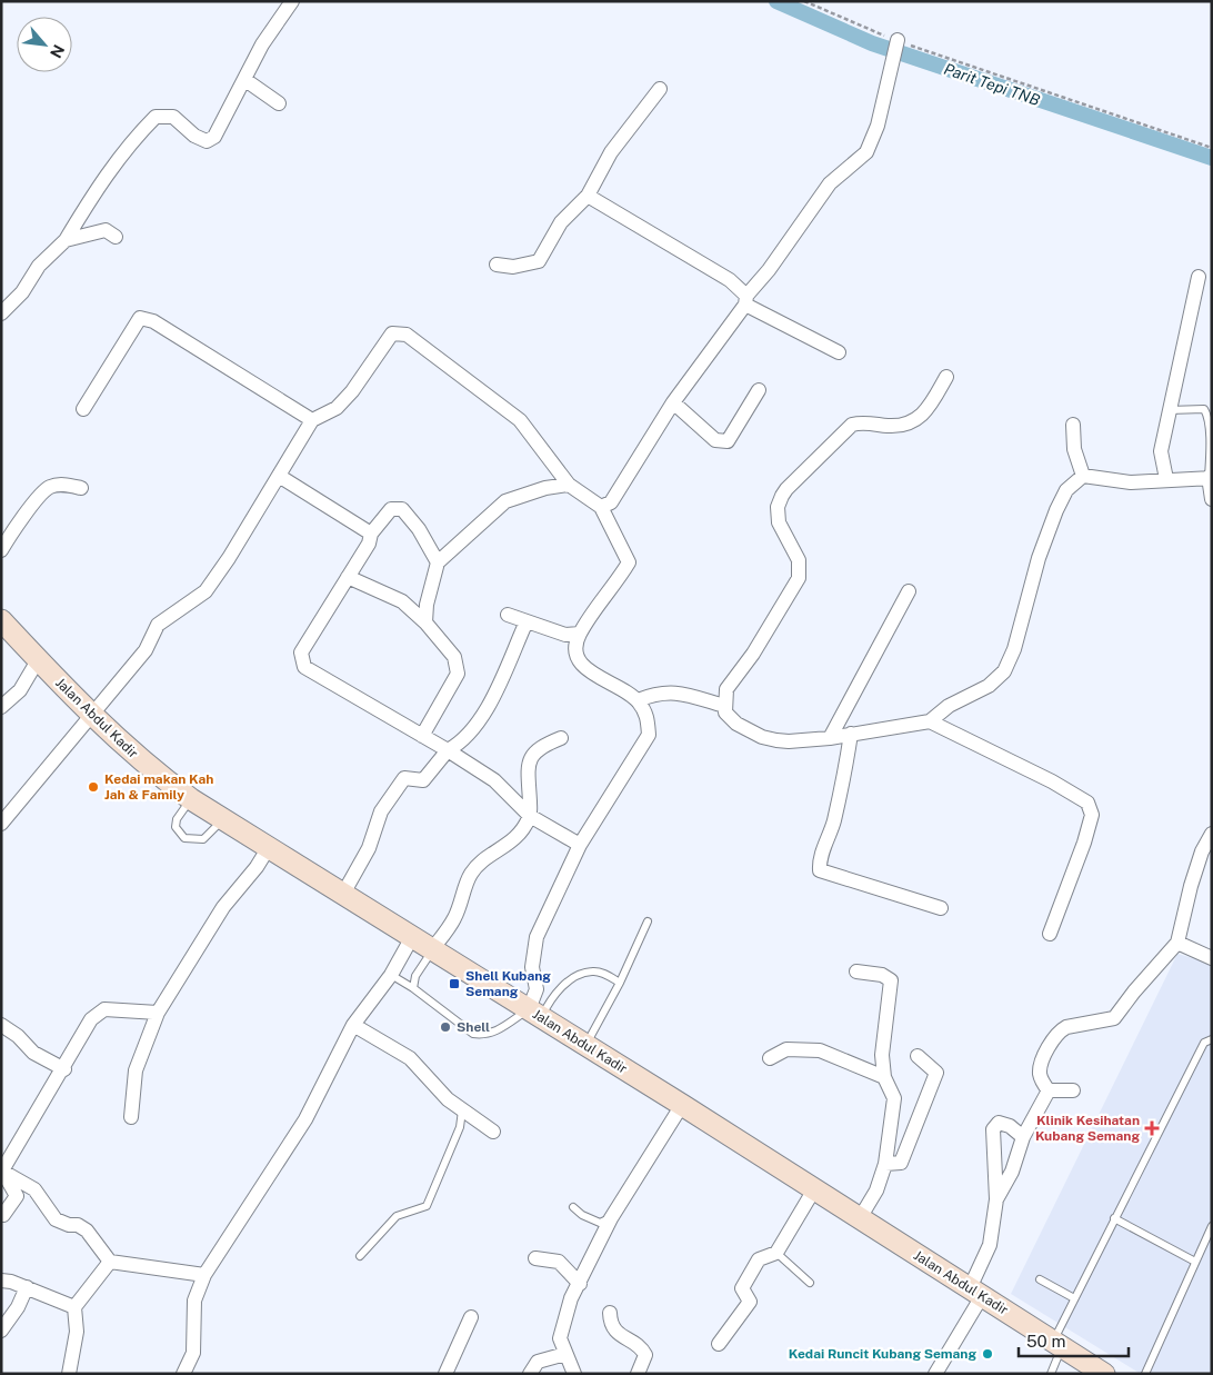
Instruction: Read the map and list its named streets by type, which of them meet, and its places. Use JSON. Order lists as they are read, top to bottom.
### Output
{
  "streets": {
    "main road": ["Jalan Abdul Kadir"]
  },
  "water": ["Parit Tepi TNB"],
  "places": {
    "other": ["Kedai makan Kah Jah & Family", "Shell", "Kedai Runcit Kubang Semang"],
    "transit": ["Shell Kubang Semang"],
    "health": ["Klinik Kesihatan Kubang Semang"]
  },
  "scale_bar": "50 m",
  "north": "bottom right"
}
